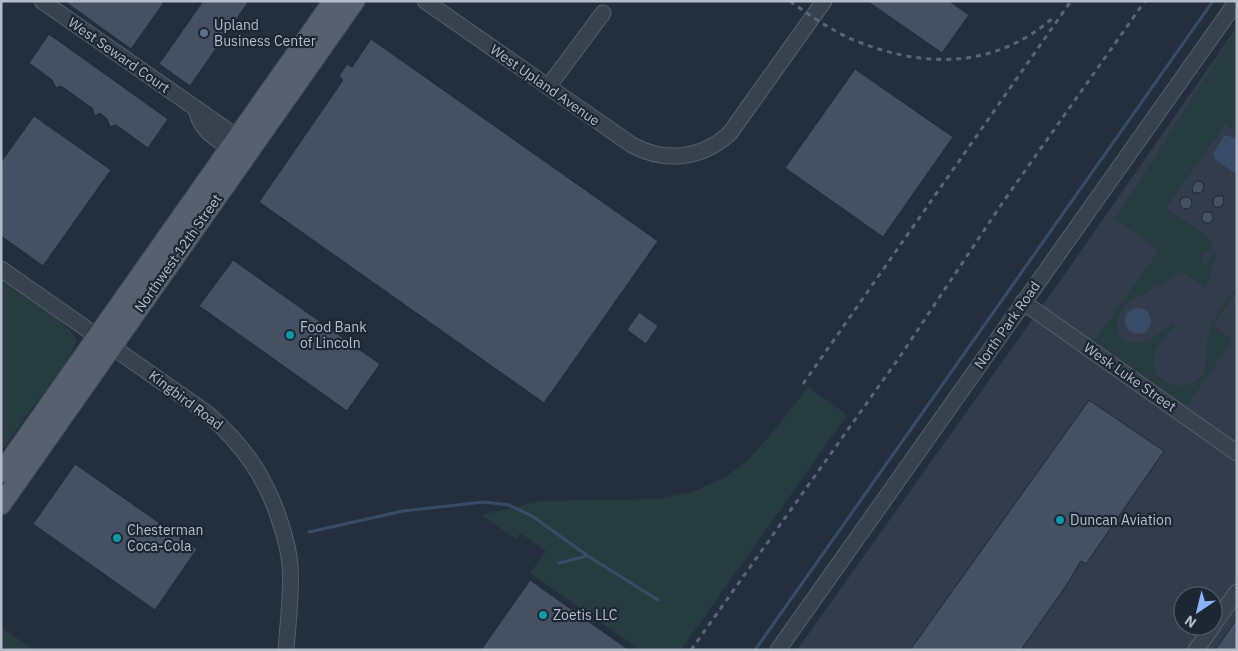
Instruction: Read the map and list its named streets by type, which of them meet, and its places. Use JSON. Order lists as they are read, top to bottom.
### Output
{
  "streets": {
    "main road": ["Northwest 12th Street"],
    "street": [
      "West Seward Court",
      "West Upland Avenue",
      "North Park Road",
      "Wesk Luke Street",
      "Kingbird Road"
    ]
  },
  "crossings": [
    ["West Seward Court", "Northwest 12th Street"],
    ["Northwest 12th Street", "Kingbird Road"],
    ["North Park Road", "Wesk Luke Street"]
  ],
  "places": [
    "Upland Business Center",
    "Food Bank of Lincoln",
    "Duncan Aviation",
    "Chesterman Coca-Cola",
    "Zoetis LLC"
  ],
  "north": "bottom left"
}
